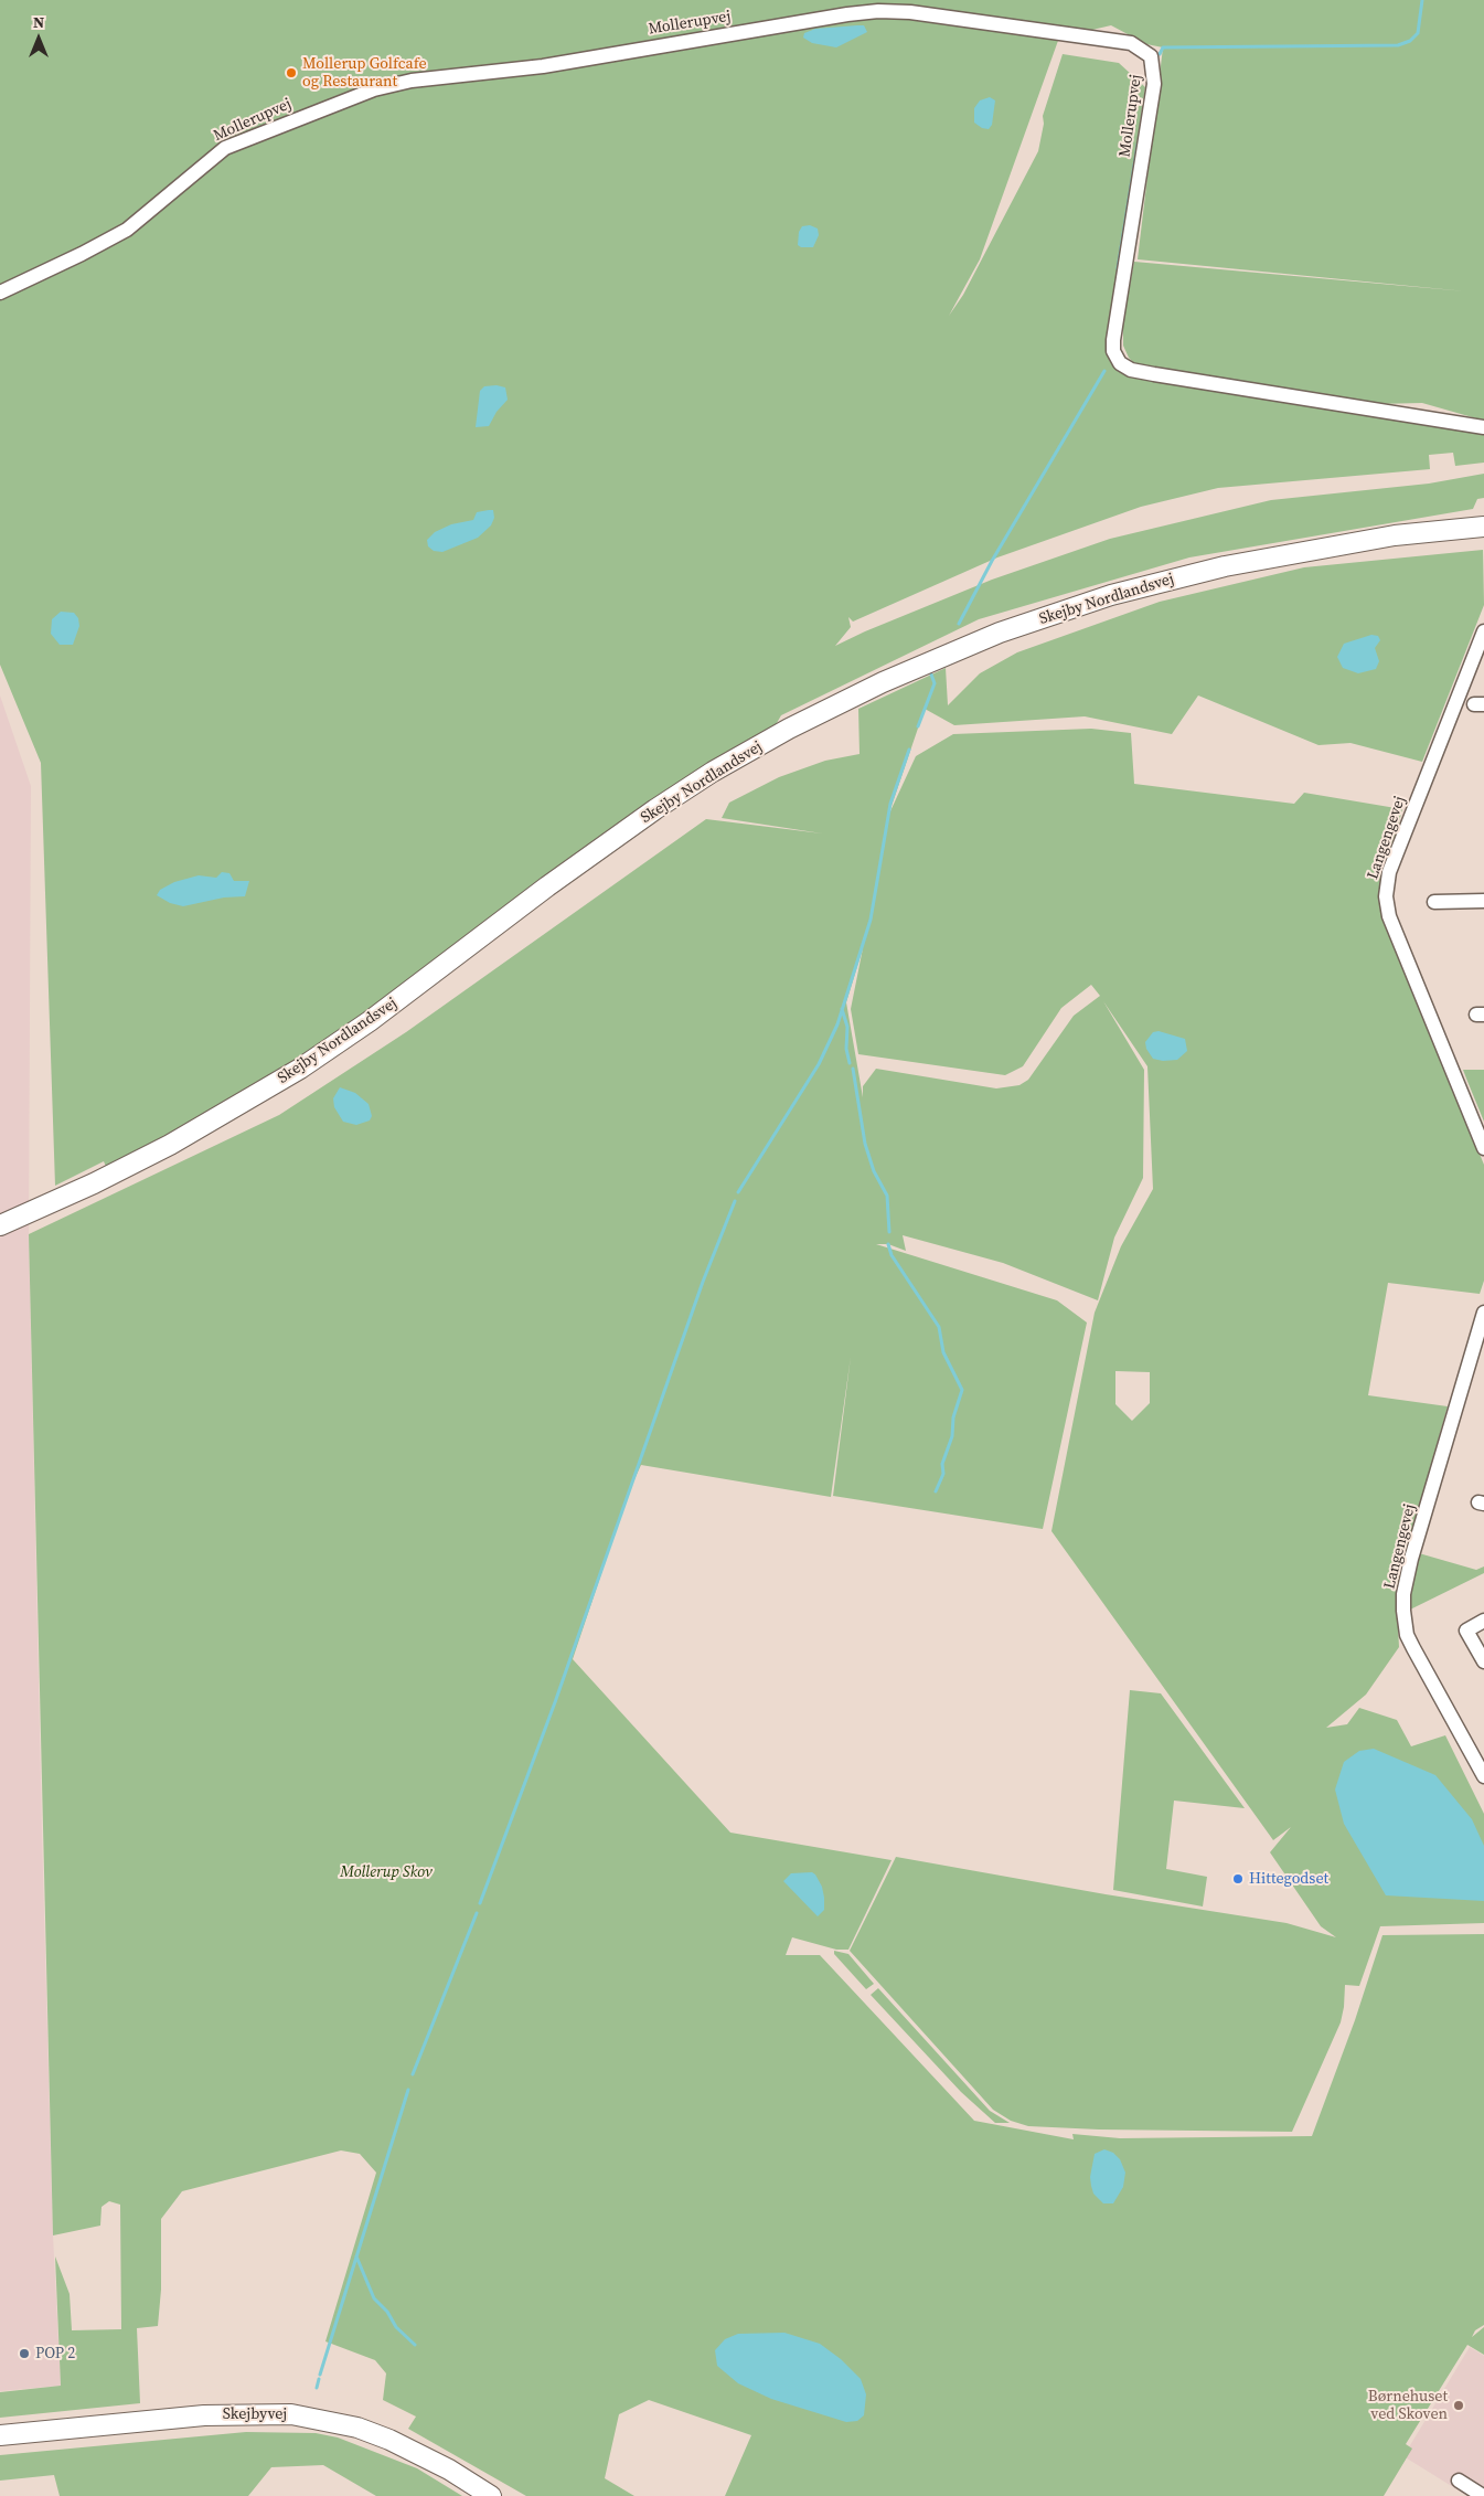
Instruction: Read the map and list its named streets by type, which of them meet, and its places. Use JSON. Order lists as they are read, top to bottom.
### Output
{
  "streets": {
    "street": [
      "Mollerupvej",
      "Skejby Nordlandsvej",
      "Langengevej",
      "Skejbyvej"
    ]
  },
  "parks": ["Mollerup Skov"],
  "places": [
    "Mollerup Golfcafe og Restaurant",
    "Hittegodset",
    "POP 2",
    "Børnehuset ved Skoven"
  ],
  "north": "top"
}
